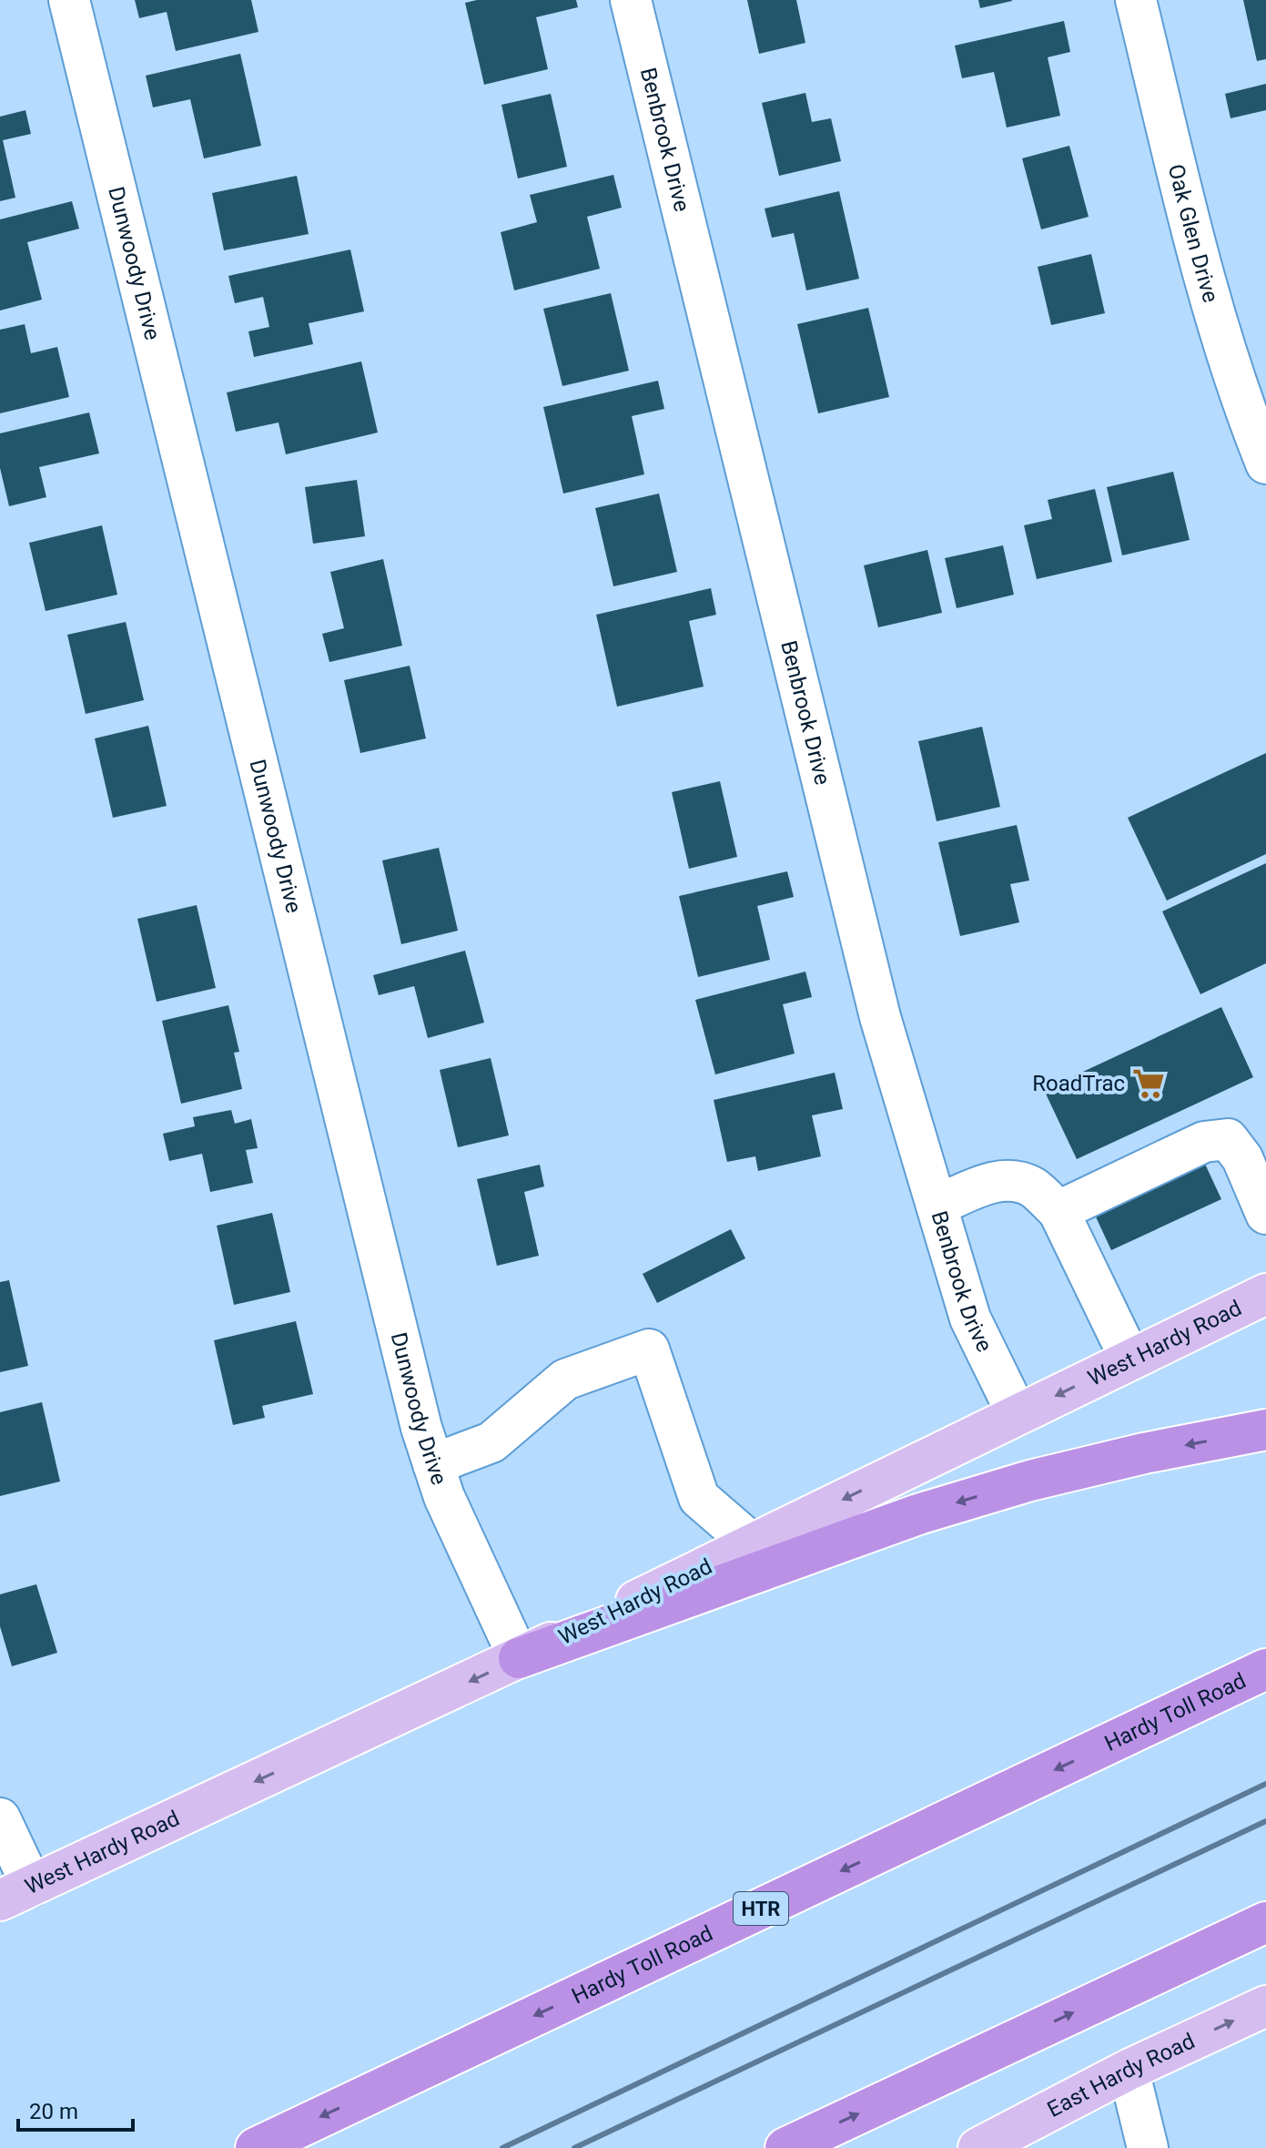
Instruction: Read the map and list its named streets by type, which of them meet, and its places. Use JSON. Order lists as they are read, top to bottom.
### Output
{
  "streets": {
    "highway": ["Hardy Toll Road", "HTR"],
    "main road": ["West Hardy Road", "East Hardy Road"],
    "street": ["Benbrook Drive", "Oak Glen Drive", "Dunwoody Drive"]
  },
  "crossings": [
    ["Benbrook Drive", "West Hardy Road"],
    ["Dunwoody Drive", "West Hardy Road"]
  ],
  "one_way": ["West Hardy Road", "East Hardy Road"],
  "places": {
    "supermarket": ["RoadTrac"]
  },
  "scale_bar": "20 m"
}
